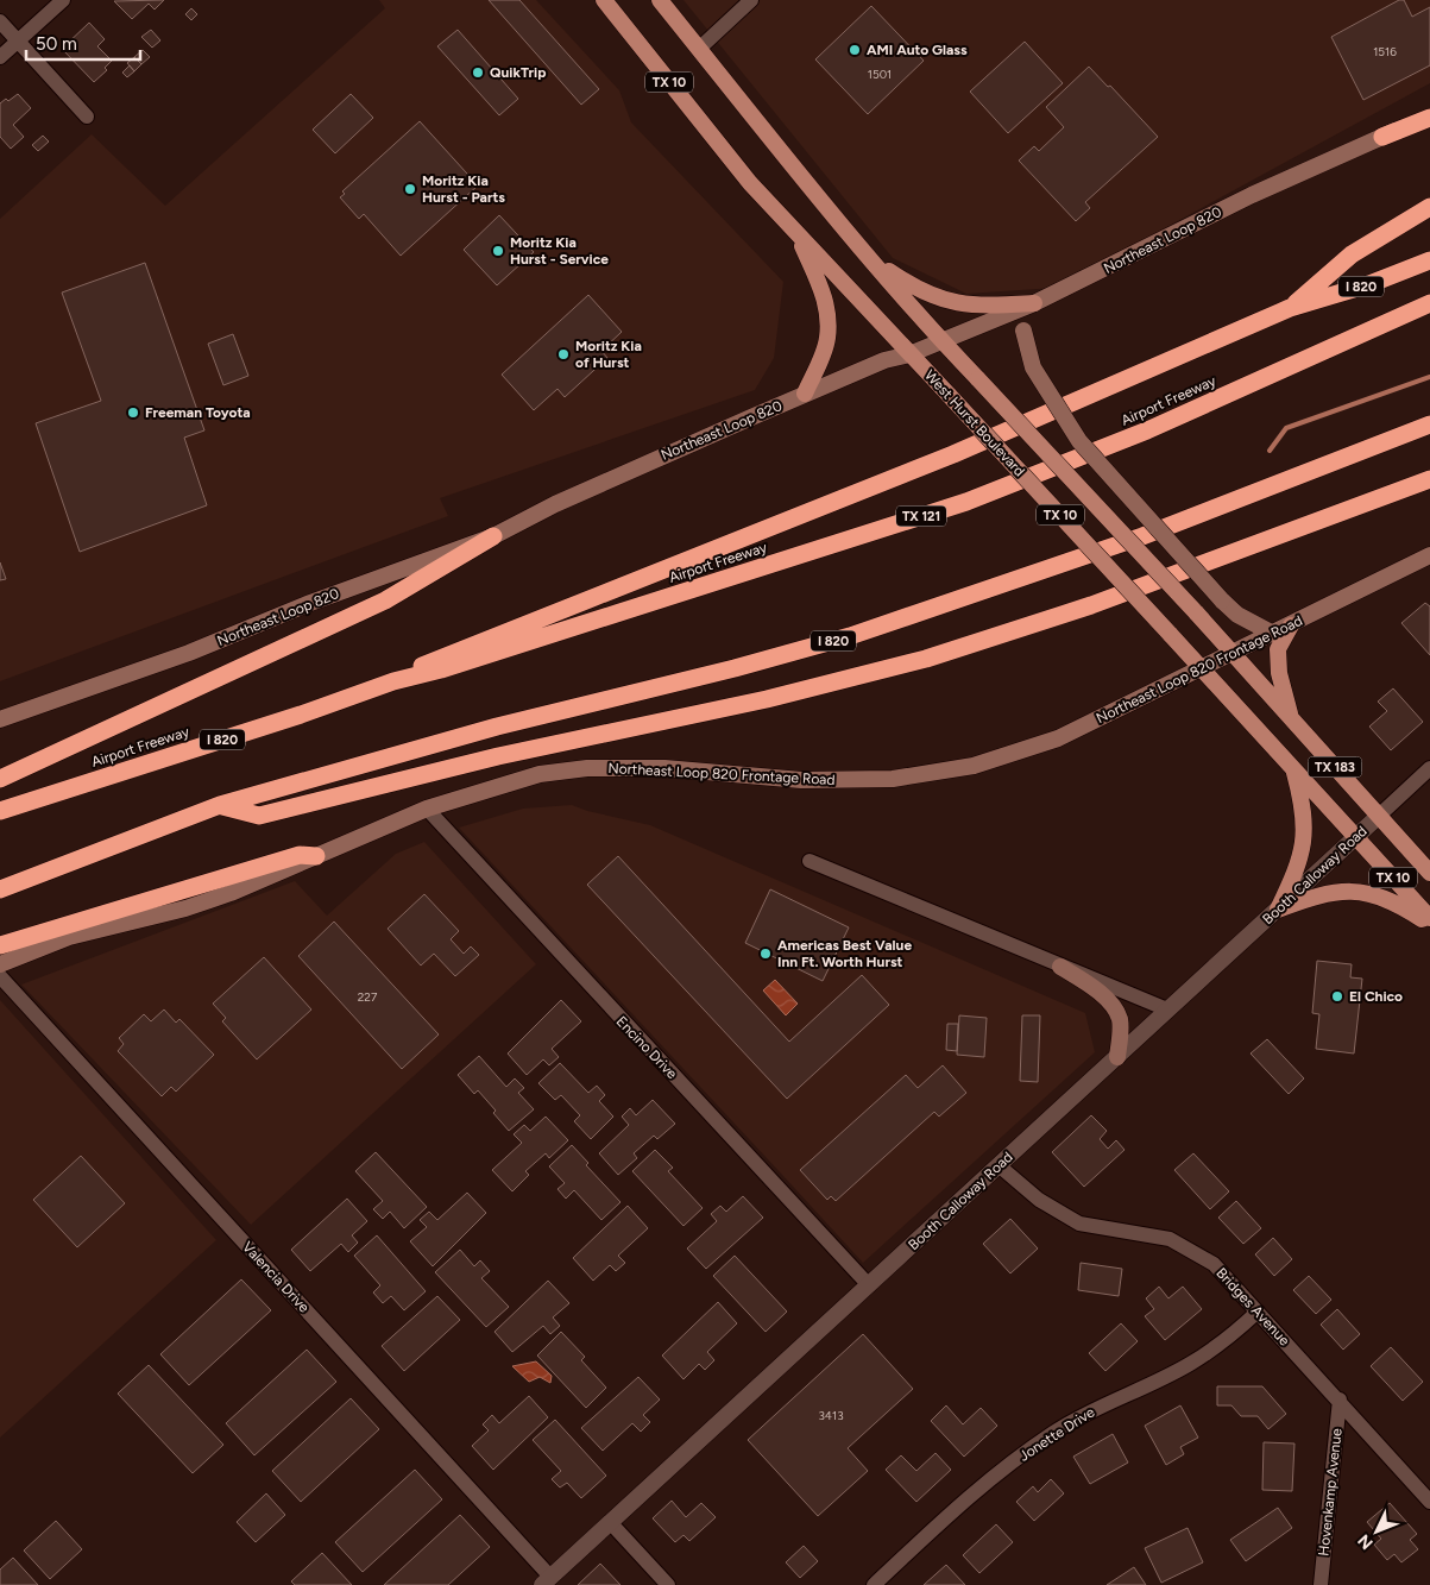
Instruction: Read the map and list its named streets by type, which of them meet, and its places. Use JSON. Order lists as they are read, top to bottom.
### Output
{
  "streets": {
    "highway": ["I 820", "Airport Freeway", "TX 121"],
    "main road": [
      "TX 10",
      "Northeast Loop 820",
      "West Hurst Boulevard",
      "Northeast Loop 820 Frontage Road",
      "TX 183"
    ],
    "street": [
      "Booth Calloway Road",
      "Encino Drive",
      "Valencia Drive",
      "Bridges Avenue",
      "Jonette Drive",
      "Hovenkamp Avenue"
    ]
  },
  "crossings": [
    ["TX 10", "Northeast Loop 820"],
    ["TX 10", "West Hurst Boulevard"],
    ["TX 10", "TX 183"],
    ["TX 10", "Booth Calloway Road"],
    ["Northeast Loop 820", "West Hurst Boulevard"],
    ["Northeast Loop 820", "TX 183"],
    ["I 820", "Airport Freeway"],
    ["West Hurst Boulevard", "Northeast Loop 820 Frontage Road"],
    ["West Hurst Boulevard", "Booth Calloway Road"],
    ["Northeast Loop 820 Frontage Road", "TX 183"],
    ["Northeast Loop 820 Frontage Road", "Encino Drive"],
    ["TX 183", "Booth Calloway Road"],
    ["Booth Calloway Road", "Encino Drive"],
    ["Booth Calloway Road", "Valencia Drive"],
    ["Booth Calloway Road", "Bridges Avenue"],
    ["Bridges Avenue", "Jonette Drive"],
    ["Bridges Avenue", "Hovenkamp Avenue"]
  ],
  "places": [
    "AMI Auto Glass",
    "QuikTrip",
    "Moritz Kia Hurst - Parts",
    "Moritz Kia Hurst - Service",
    "Moritz Kia of Hurst",
    "Freeman Toyota",
    "Americas Best Value Inn Ft. Worth Hurst",
    "El Chico"
  ],
  "house_numbers": [
    "1516",
    "1501",
    "227",
    "3413"
  ],
  "scale_bar": "50 m",
  "north": "bottom left"
}
